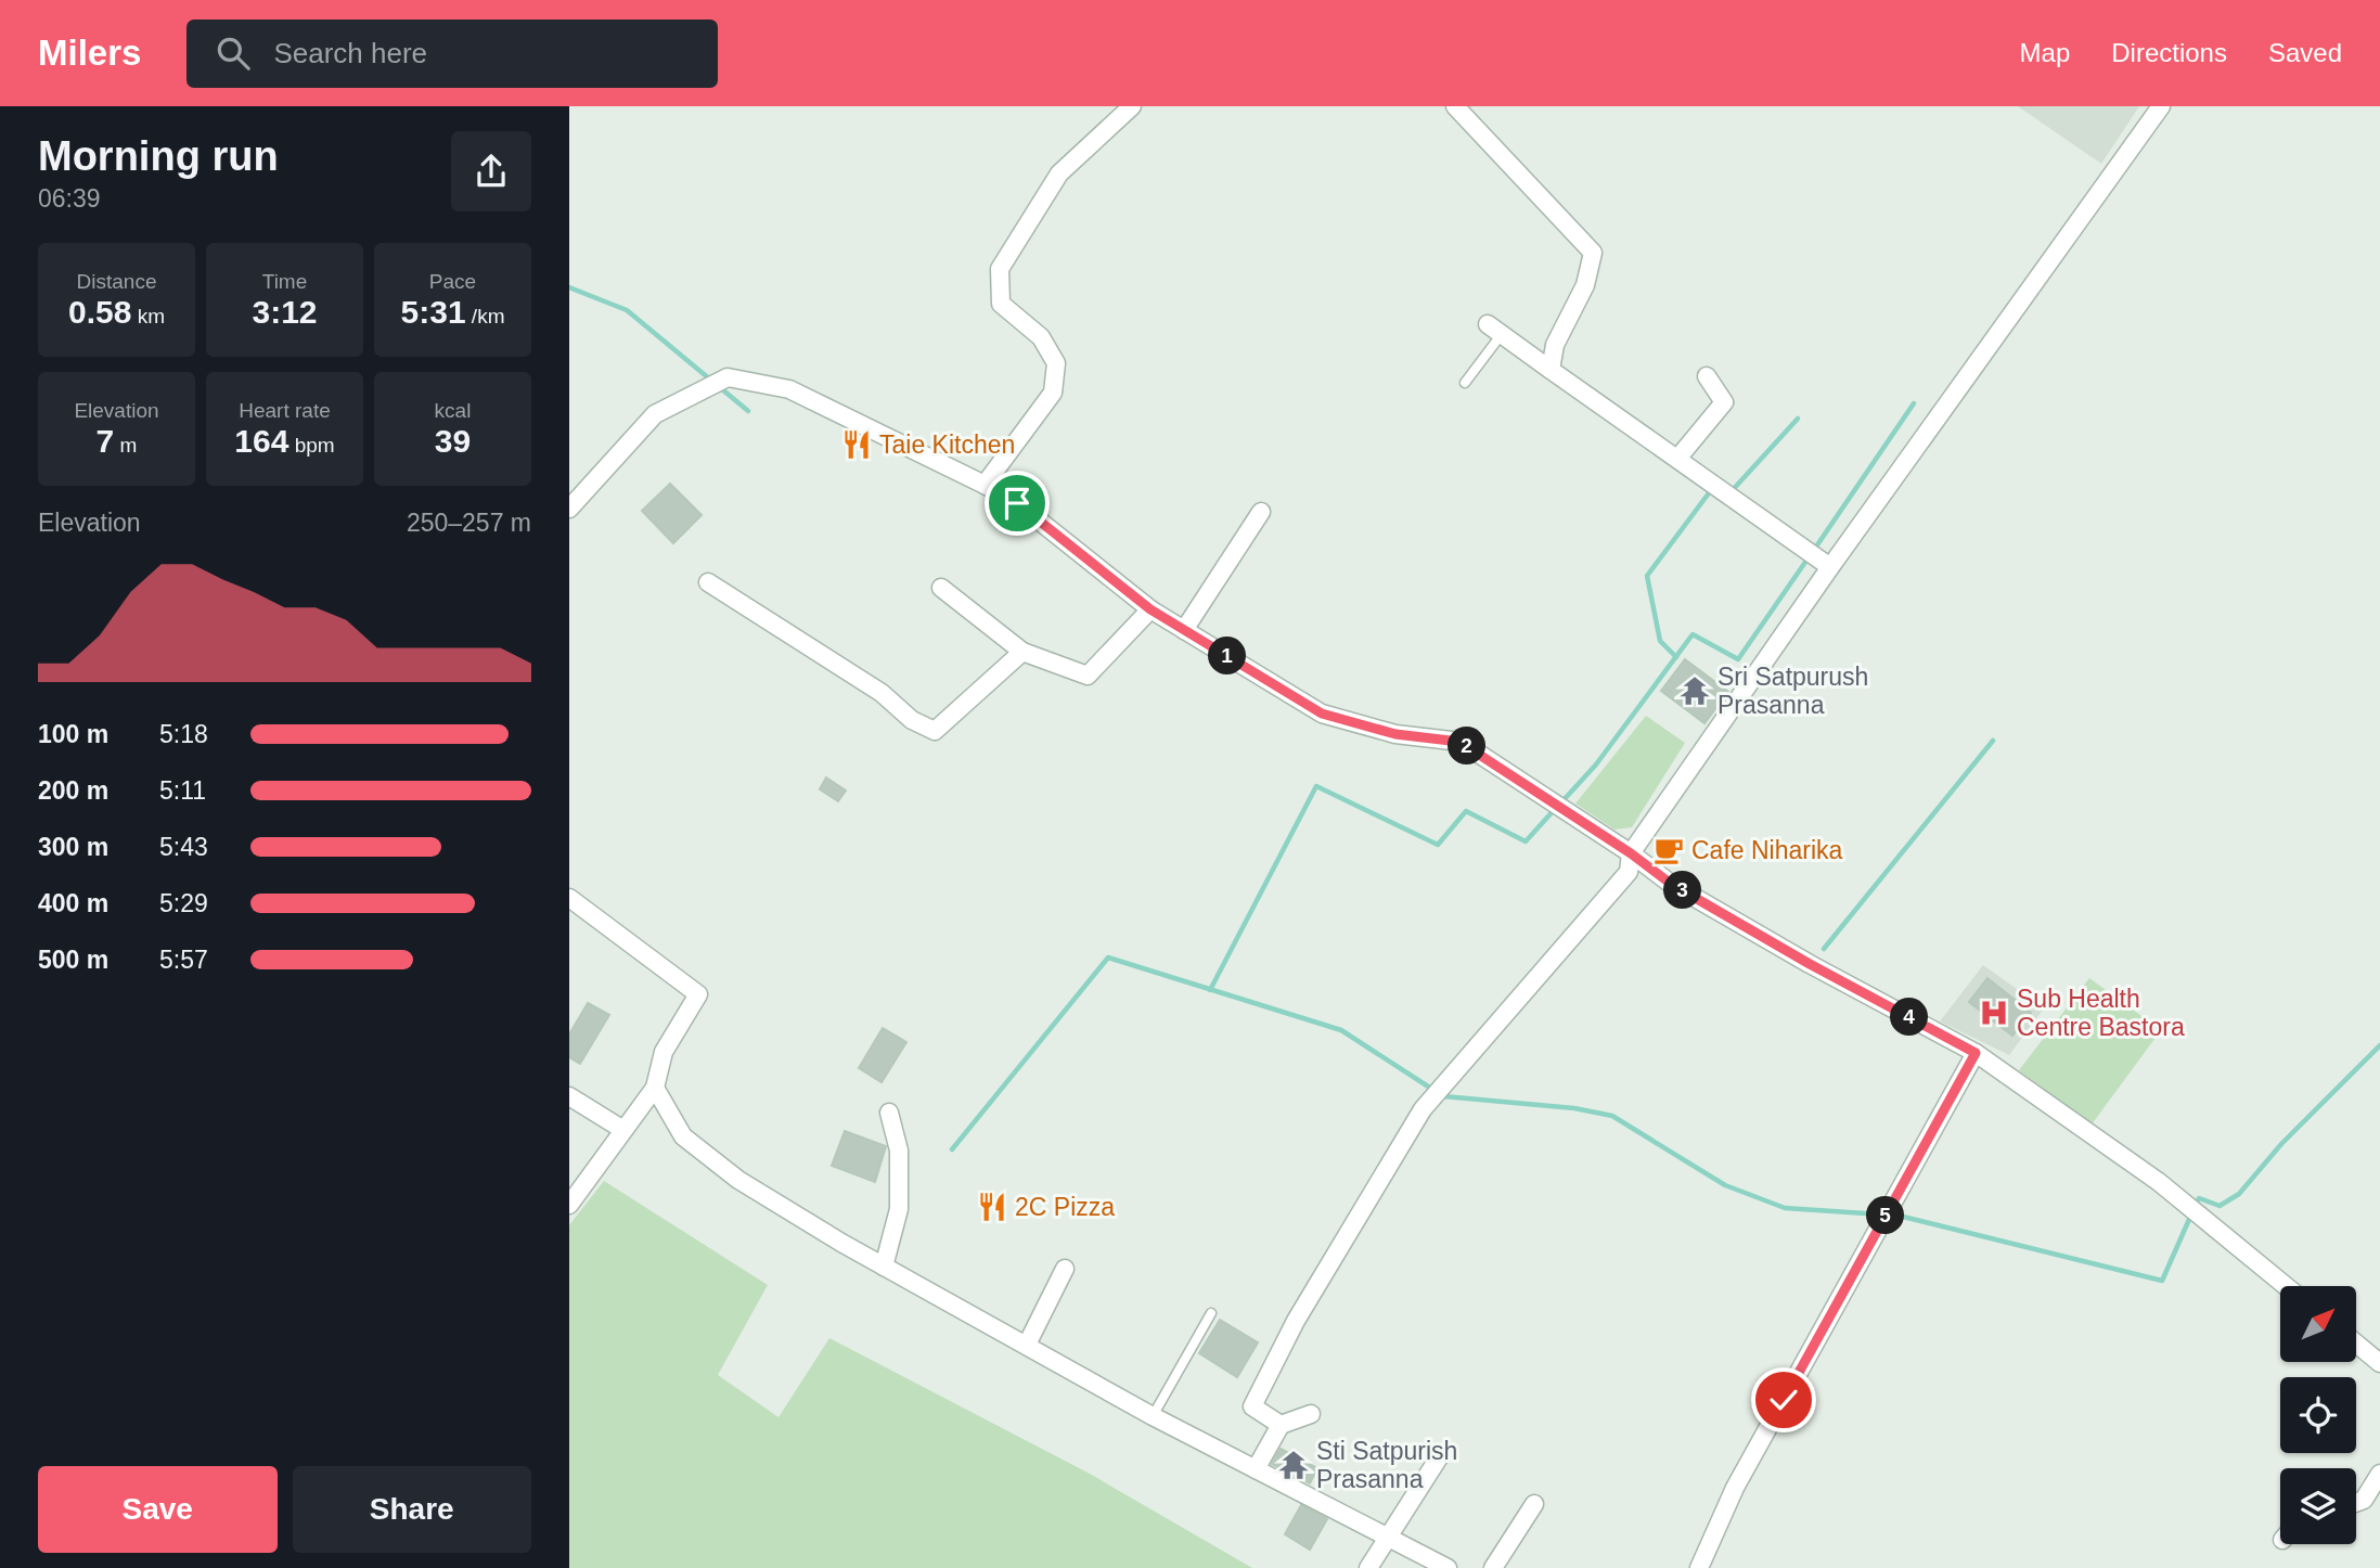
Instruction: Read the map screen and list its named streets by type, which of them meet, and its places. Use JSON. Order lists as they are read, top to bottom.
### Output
{
  "places": {
    "restaurant": ["Taie Kitchen", "2C Pizza"],
    "temple": ["Sri Satpurush Prasanna", "Sti Satpurish Prasanna"],
    "cafe": ["Cafe Niharika"],
    "hospital": ["Sub Health Centre Bastora"]
  },
  "north": "top right",
  "page": {
    "header": "Milers",
    "search": "Search here",
    "nav": ["Map", "Directions", "Saved"],
    "heading": ["Morning run", "06:39"],
    "stats": [
      ["Distance", "0.58 km"],
      ["Time", "3:12"],
      ["Pace", "5:31 /km"],
      ["Elevation", "7 m"],
      ["Heart rate", "164 bpm"],
      ["kcal", "39"]
    ],
    "chart": ["Elevation", "250–257 m"],
    "pins": [
      "1",
      "2",
      "3",
      "4",
      "5"
    ],
    "list": [
      {
        "name": "100 m",
        "note": "5:18"
      },
      {
        "name": "200 m",
        "note": "5:11"
      },
      {
        "name": "300 m",
        "note": "5:43"
      },
      {
        "name": "400 m",
        "note": "5:29"
      },
      {
        "name": "500 m",
        "note": "5:57"
      }
    ],
    "buttons": ["Save", "Share"]
  }
}
